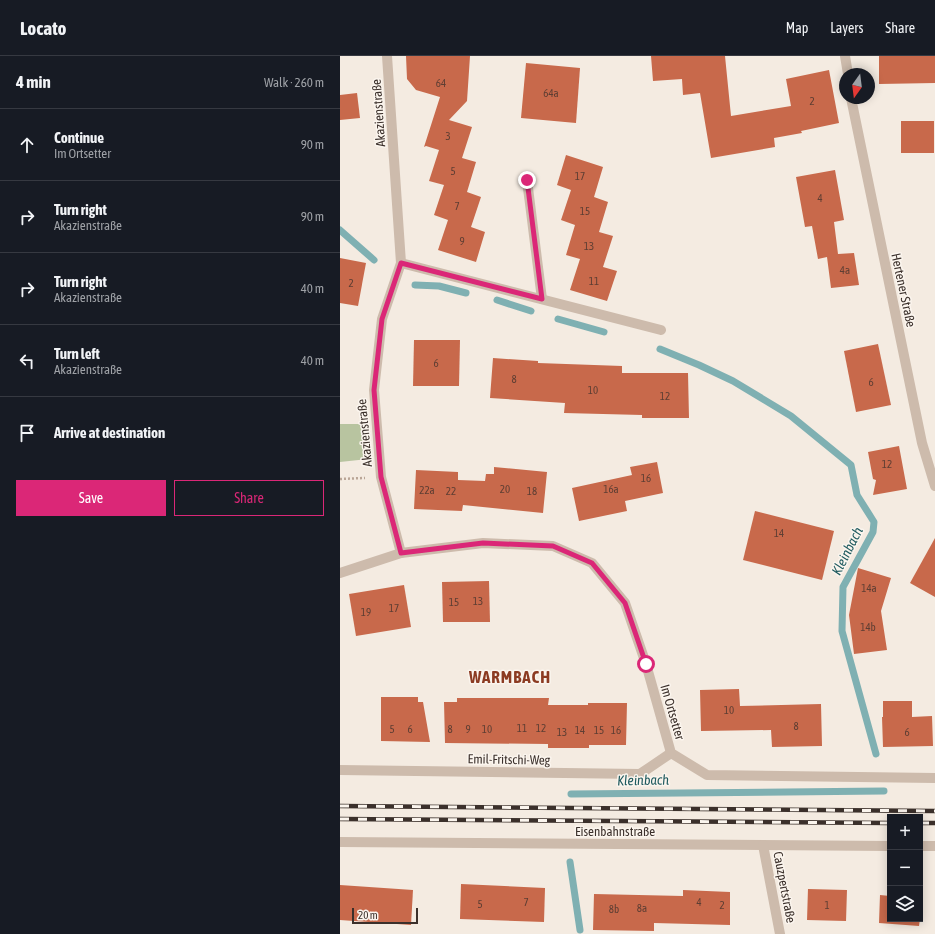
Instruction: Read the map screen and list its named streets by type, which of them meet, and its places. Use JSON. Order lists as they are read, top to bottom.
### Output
{
  "streets": {
    "street": [
      "Akazienstraße",
      "Hertener Straße",
      "Im Ortsetter",
      "Emil-Fritschi-Weg",
      "Eisenbahnstraße",
      "Cauzpertstraße"
    ]
  },
  "crossings": [
    ["Akazienstraße", "Im Ortsetter"],
    ["Im Ortsetter", "Emil-Fritschi-Weg"],
    ["Eisenbahnstraße", "Cauzpertstraße"]
  ],
  "districts": ["WARMBACH"],
  "water": ["Kleinbach"],
  "house_numbers": [
    "64",
    "64a",
    "2",
    "3",
    "5",
    "17",
    "4",
    "7",
    "15",
    "9",
    "13",
    "4a",
    "11",
    "2",
    "6",
    "8",
    "6",
    "10",
    "12",
    "12",
    "16",
    "20",
    "16a",
    "22a",
    "22",
    "18",
    "14",
    "14a",
    "13",
    "15",
    "17",
    "19",
    "14b",
    "10",
    "8",
    "11",
    "12",
    "5",
    "6",
    "8",
    "9",
    "10",
    "14",
    "15",
    "16",
    "13",
    "6",
    "7",
    "4",
    "5",
    "2",
    "1",
    "8a",
    "8b"
  ],
  "scale_bar": "20 m",
  "north": "bottom",
  "page": {
    "header": "Locato",
    "nav": ["Map", "Layers", "Share"],
    "heading": ["4 min", "Walk · 260 m"],
    "list": [
      ["Continue", "Im Ortsetter", "90 m"],
      ["Turn right", "Akazienstraße", "90 m"],
      ["Turn right", "Akazienstraße", "40 m"],
      ["Turn left", "Akazienstraße", "40 m"],
      "Arrive at destination"
    ],
    "buttons": ["Save", "Share"],
    "map_buttons": ["+", "−"],
    "scale": "20 m"
  }
}
